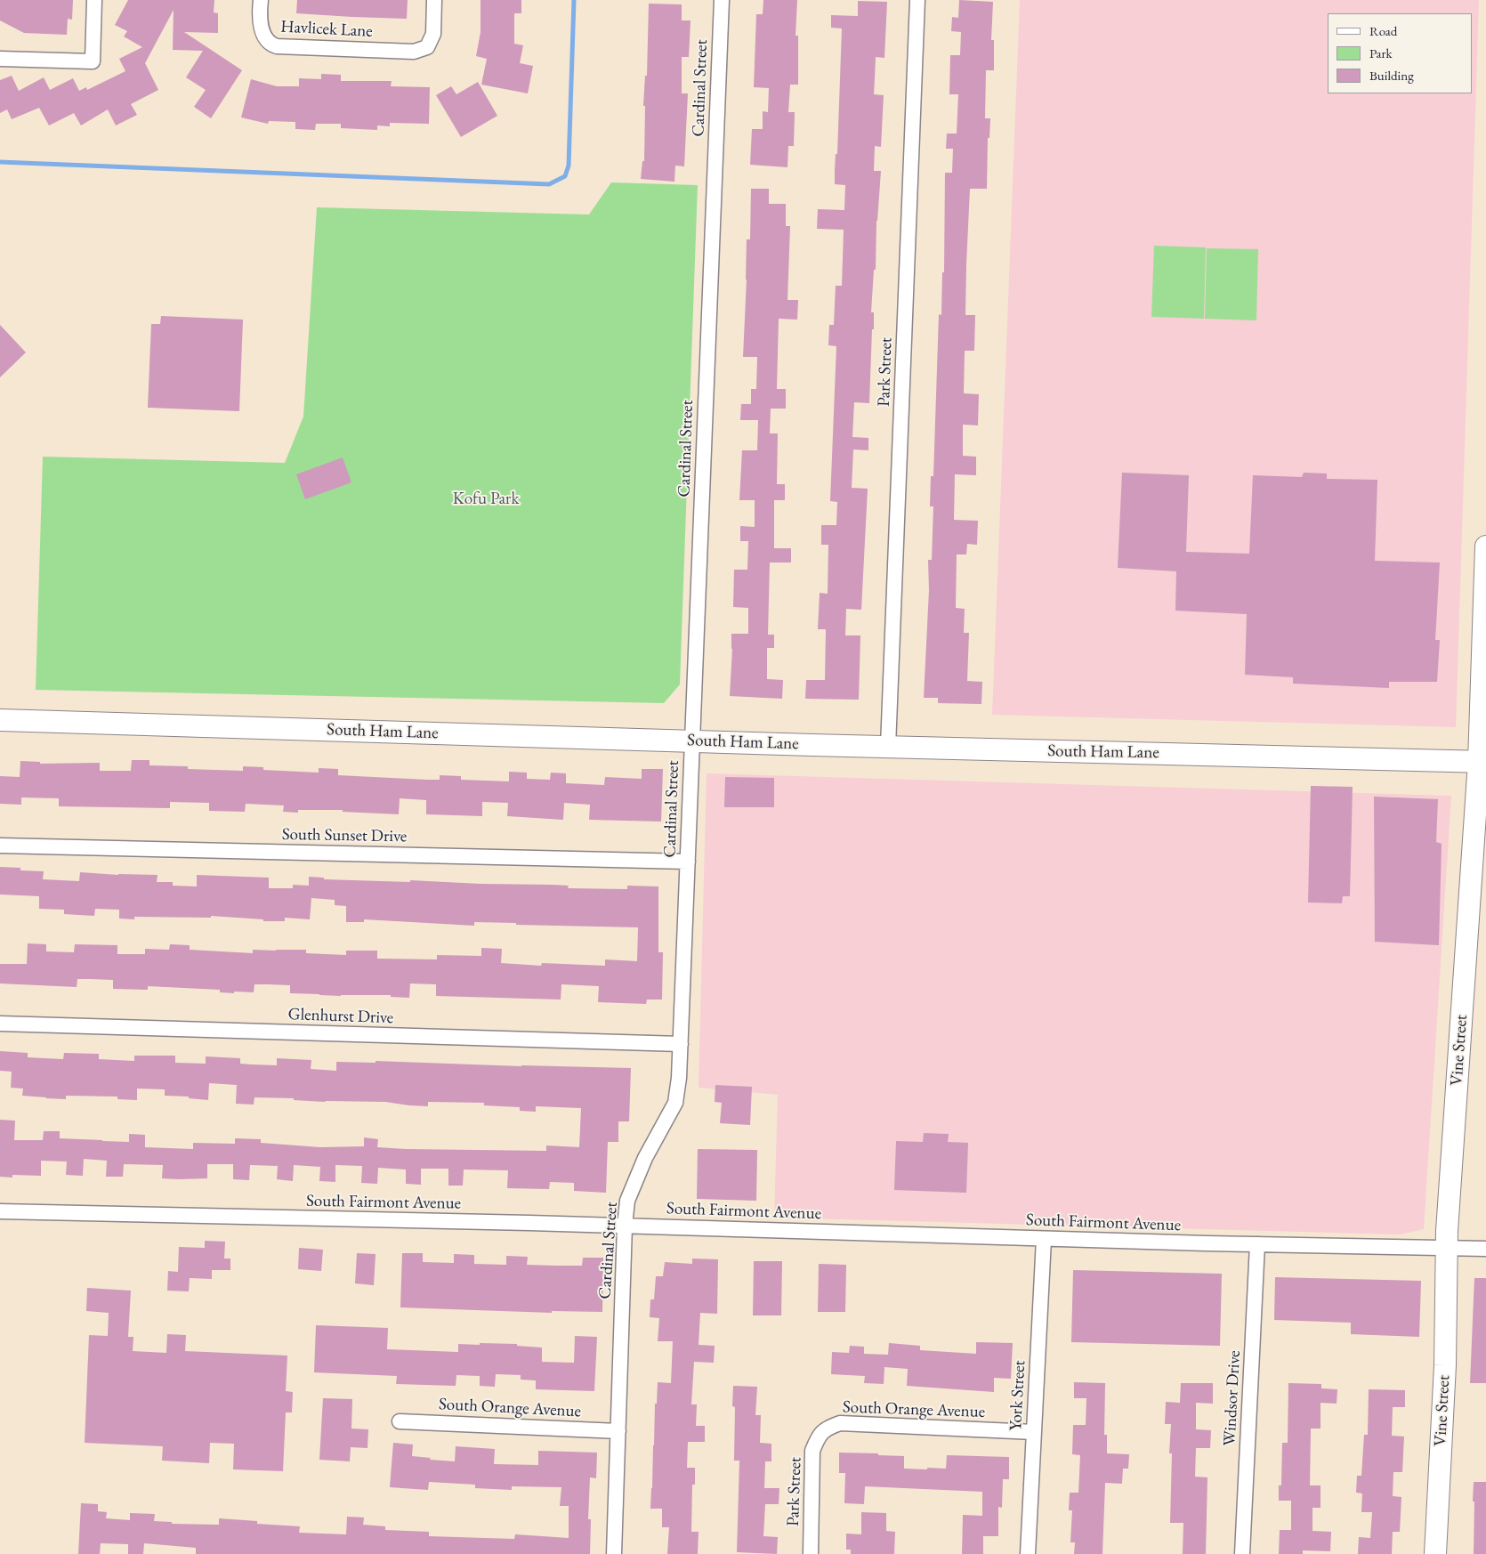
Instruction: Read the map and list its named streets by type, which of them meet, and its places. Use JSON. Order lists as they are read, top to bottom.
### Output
{
  "streets": {
    "main road": ["South Ham Lane", "Vine Street"],
    "street": [
      "Havlicek Lane",
      "Cardinal Street",
      "Park Street",
      "South Sunset Drive",
      "Glenhurst Drive",
      "South Fairmont Avenue",
      "York Street",
      "Windsor Drive",
      "South Orange Avenue"
    ]
  },
  "crossings": [
    ["Cardinal Street", "South Ham Lane"],
    ["Cardinal Street", "South Sunset Drive"],
    ["Cardinal Street", "Glenhurst Drive"],
    ["Cardinal Street", "South Fairmont Avenue"],
    ["Cardinal Street", "South Orange Avenue"],
    ["Park Street", "South Ham Lane"],
    ["Park Street", "South Orange Avenue"],
    ["South Ham Lane", "Vine Street"],
    ["Vine Street", "South Fairmont Avenue"],
    ["South Fairmont Avenue", "York Street"],
    ["South Fairmont Avenue", "Windsor Drive"],
    ["York Street", "South Orange Avenue"]
  ],
  "parks": ["Kofu Park"],
  "legend": ["Road", "Park", "Building"]
}
